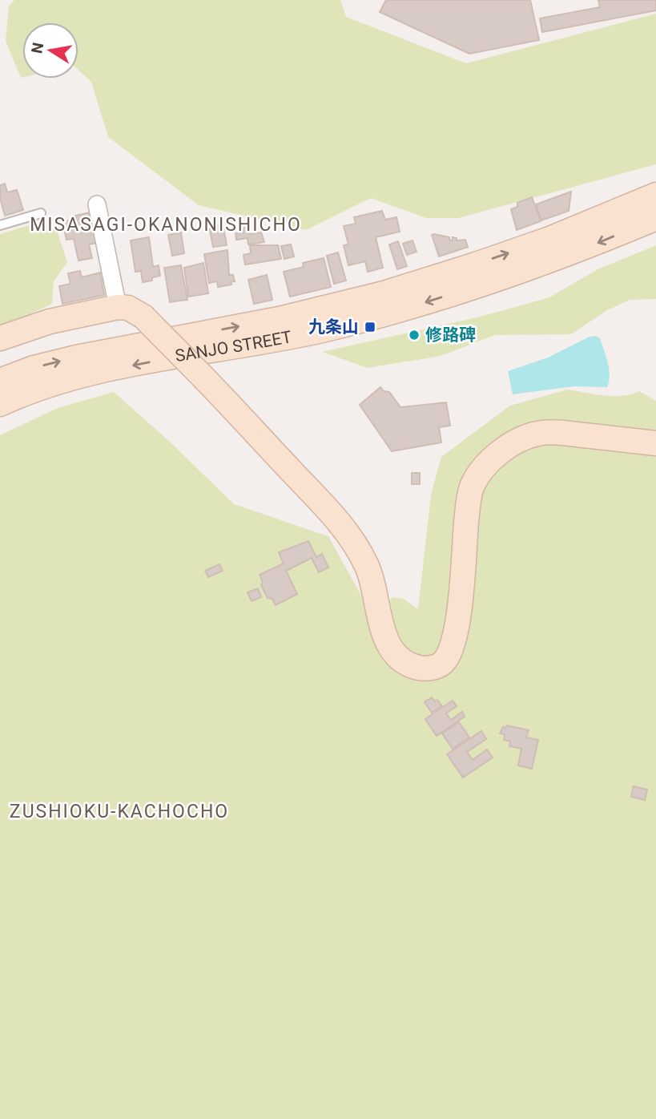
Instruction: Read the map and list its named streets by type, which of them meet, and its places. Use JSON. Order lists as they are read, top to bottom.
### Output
{
  "streets": {
    "main road": ["SANJO STREET"]
  },
  "districts": ["MISASAGI-OKANONISHICHO", "ZUSHIOKU-KACHOCHO"],
  "places": {
    "transit": ["九条山"],
    "other": ["修路碑"]
  },
  "north": "left"
}
